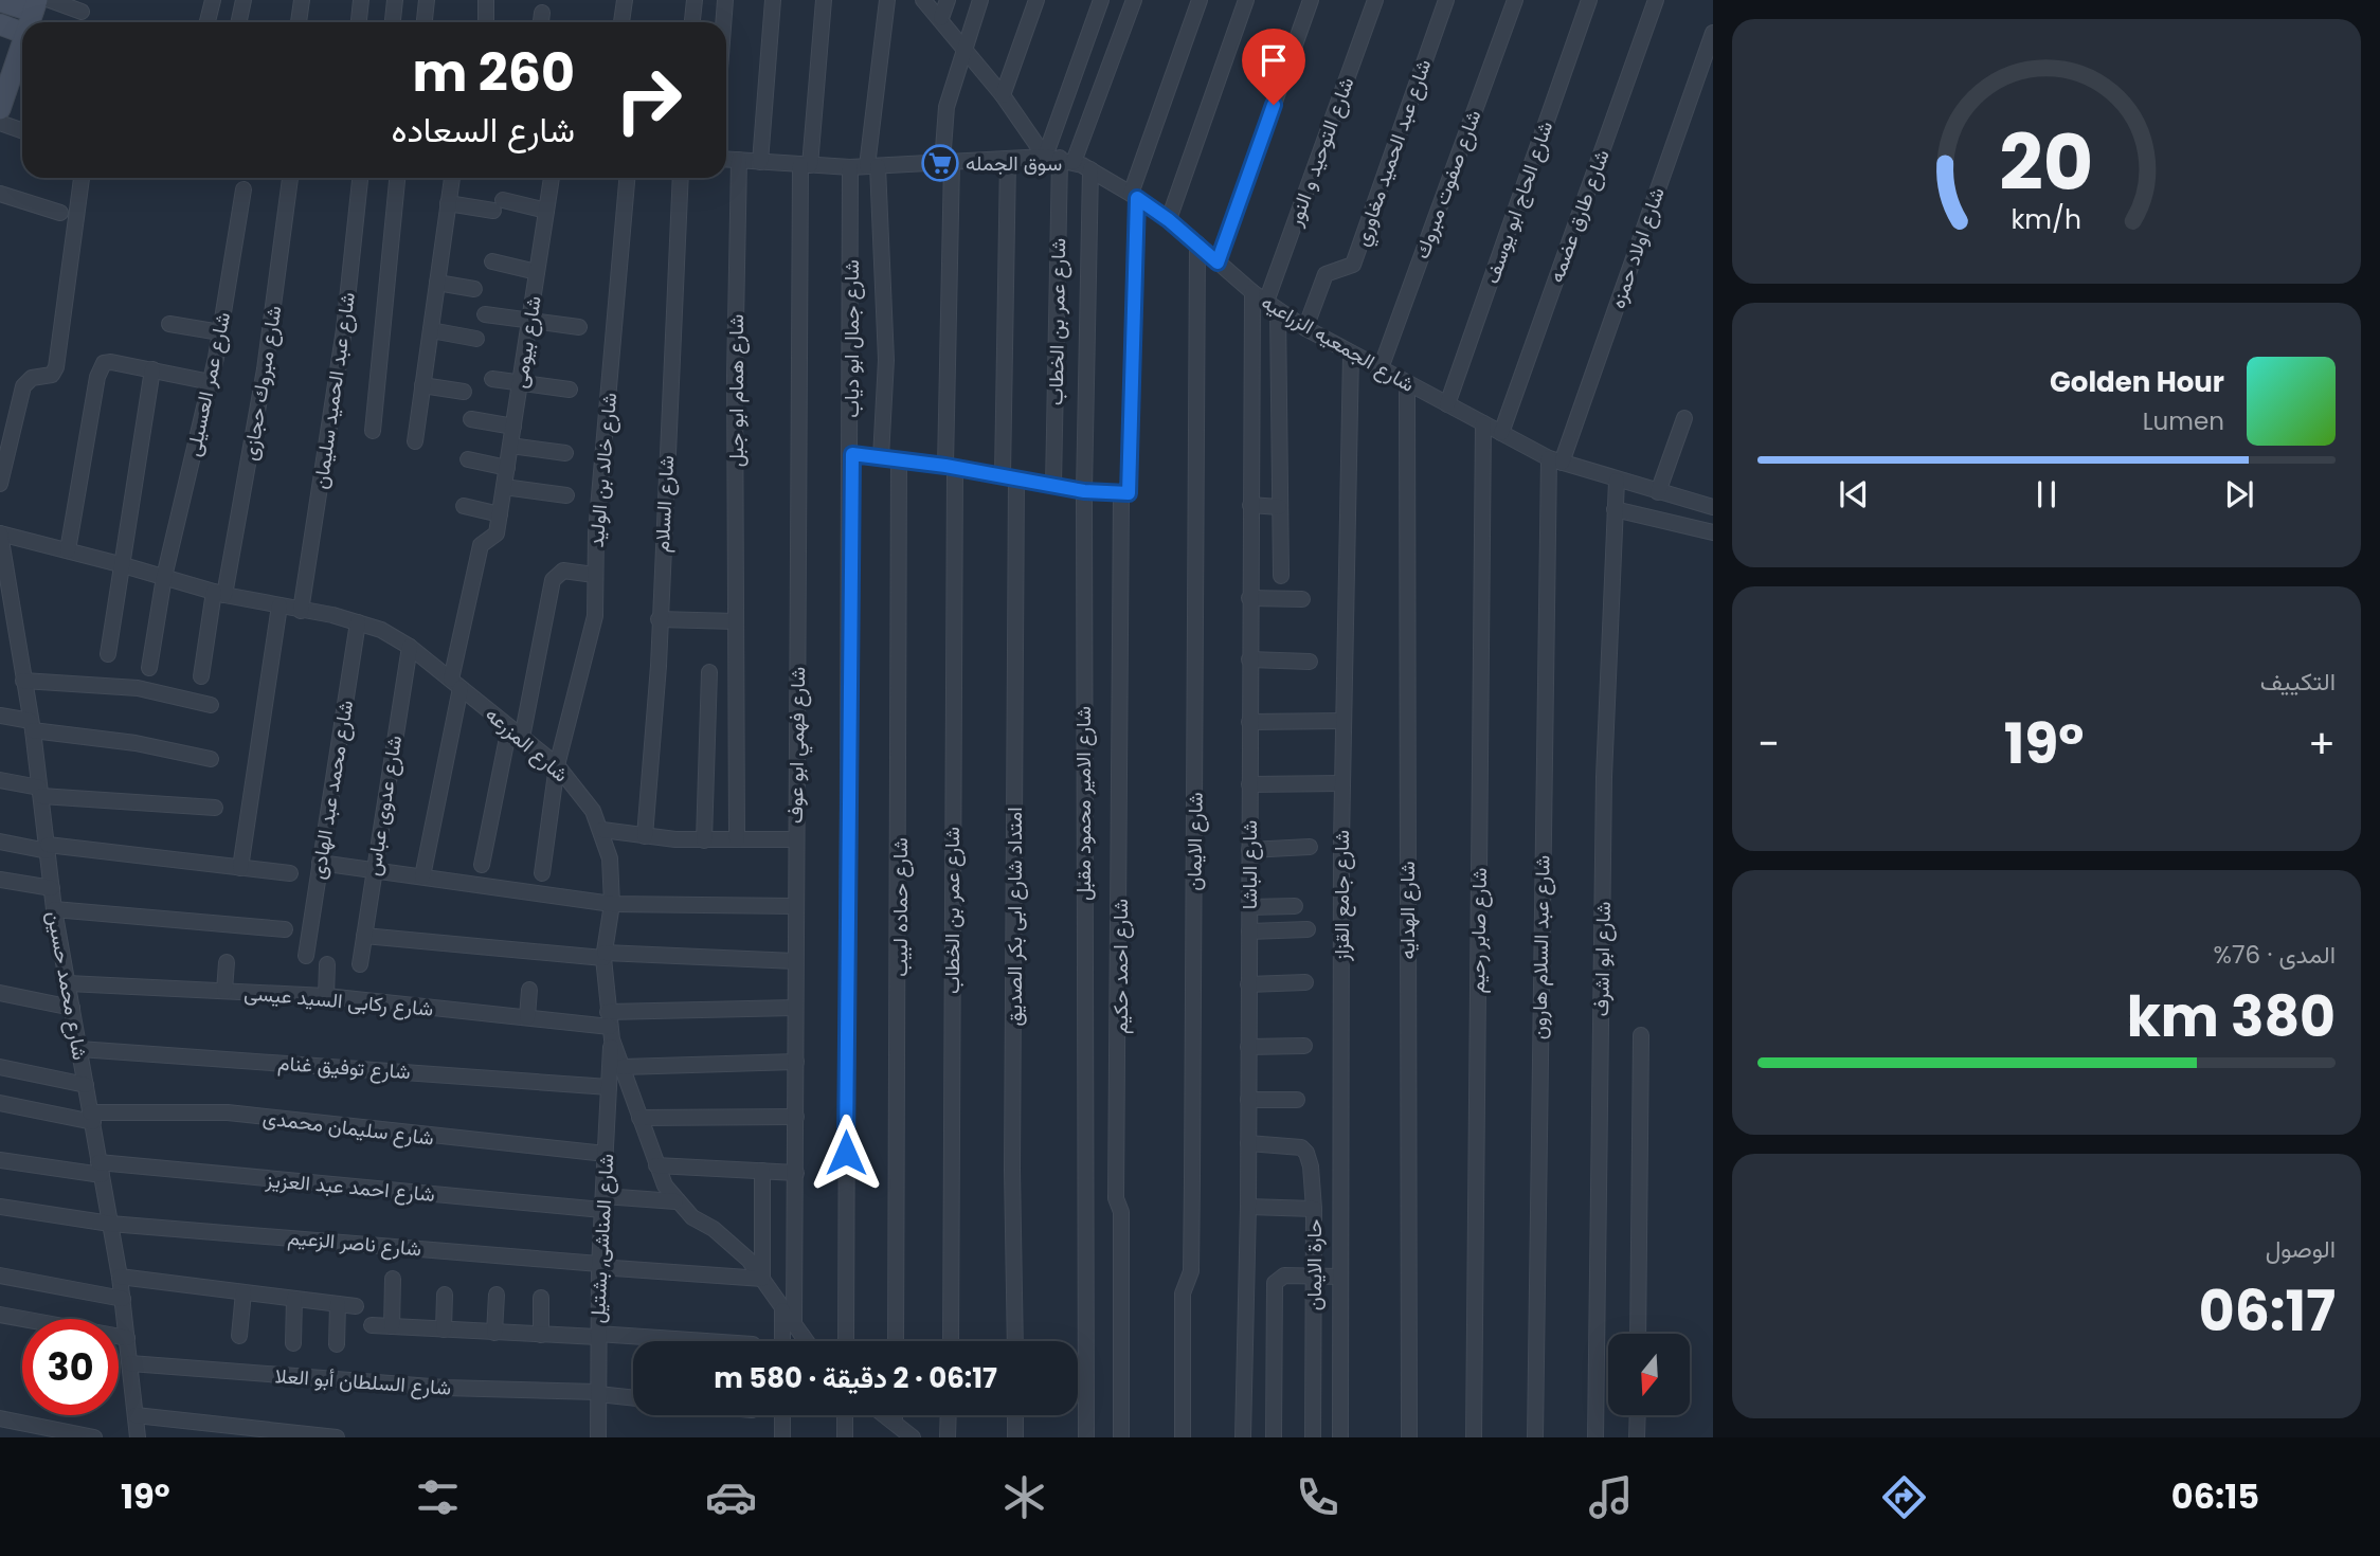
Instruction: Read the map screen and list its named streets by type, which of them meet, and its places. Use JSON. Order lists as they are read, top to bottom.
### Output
{
  "streets": {
    "street": [
      "شارع التوحيد و النور",
      "شارع عبد الحميد مغاوري",
      "شارع صفوت مبروك",
      "شارع الحاج ابو يوسف",
      "شارع طارق عضمه",
      "شارع اولاد حمزه",
      "شارع عمر بن الخطاب",
      "شارع جمال ابو دياب",
      "شارع بيومى",
      "شارع الجمعيه الزراعيه",
      "شارع مبروك حجازى",
      "شارع عمر العسيلى",
      "شارع عبد الحميد سليمان",
      "شارع همام ابو جبل",
      "شارع خالد بن الوليد",
      "شارع السلام",
      "شارع المزرعه",
      "شارع فهمي ابو عوف",
      "شارع محمد عبد الهادى",
      "شارع الامير محمود مقبل",
      "شارع عدوى عباس",
      "شارع الايمان",
      "شارع الباشا",
      "شارع جامع القزاز",
      "شارع حماده لبيب",
      "شارع الهدايه",
      "امتداد شارع ابى بكر الصديق",
      "شارع صابر رحيم",
      "شارع عبد السلام هارون",
      "شارع ابو اشرف",
      "شارع احمد حكيم",
      "شارع محمد حسين",
      "شارع ركابى السيد عيسى",
      "شارع توفيق غنام",
      "شارع سليمان محمدى",
      "شارع احمد عبد العزيز",
      "شارع المناشى, بشتيل",
      "شارع ناصر الزعيم",
      "حارة الايمان",
      "شارع السلطان أبو العلا"
    ]
  },
  "crossings": [
    ["شارع التوحيد و النور", "شارع الجمعيه الزراعيه"],
    ["شارع عبد الحميد مغاوري", "شارع الجمعيه الزراعيه"],
    ["شارع صفوت مبروك", "شارع الجمعيه الزراعيه"],
    ["شارع الحاج ابو يوسف", "شارع الجمعيه الزراعيه"],
    ["شارع طارق عضمه", "شارع الجمعيه الزراعيه"],
    ["شارع اولاد حمزه", "شارع الجمعيه الزراعيه"],
    ["شارع اولاد حمزه", "شارع عبد السلام هارون"],
    ["شارع عمر بن الخطاب", "شارع الجمعيه الزراعيه"],
    ["شارع جمال ابو دياب", "شارع الجمعيه الزراعيه"],
    ["شارع الجمعيه الزراعيه", "شارع همام ابو جبل"],
    ["شارع الجمعيه الزراعيه", "شارع فهمي ابو عوف"],
    ["شارع الجمعيه الزراعيه", "شارع الامير محمود مقبل"],
    ["شارع الجمعيه الزراعيه", "شارع الايمان"],
    ["شارع الجمعيه الزراعيه", "شارع الباشا"],
    ["شارع الجمعيه الزراعيه", "شارع جامع القزاز"],
    ["شارع الجمعيه الزراعيه", "شارع الهدايه"],
    ["شارع الجمعيه الزراعيه", "امتداد شارع ابى بكر الصديق"],
    ["شارع الجمعيه الزراعيه", "شارع صابر رحيم"],
    ["شارع الجمعيه الزراعيه", "شارع عبد السلام هارون"],
    ["شارع الجمعيه الزراعيه", "شارع ابو اشرف"],
    ["شارع الجمعيه الزراعيه", "شارع احمد حكيم"],
    ["شارع مبروك حجازى", "شارع المزرعه"],
    ["شارع عمر العسيلى", "شارع المزرعه"],
    ["شارع عبد الحميد سليمان", "شارع المزرعه"],
    ["شارع خالد بن الوليد", "شارع المزرعه"],
    ["شارع المزرعه", "شارع فهمي ابو عوف"],
    ["شارع المزرعه", "شارع محمد عبد الهادى"],
    ["شارع المزرعه", "شارع عدوى عباس"],
    ["شارع المزرعه", "شارع محمد حسين"],
    ["شارع المزرعه", "شارع ركابى السيد عيسى"],
    ["شارع المزرعه", "شارع احمد عبد العزيز"],
    ["شارع المزرعه", "شارع المناشى, بشتيل"],
    ["شارع المزرعه", "شارع ناصر الزعيم"],
    ["شارع فهمي ابو عوف", "شارع ركابى السيد عيسى"],
    ["شارع الباشا", "حارة الايمان"],
    ["شارع محمد حسين", "شارع ركابى السيد عيسى"],
    ["شارع محمد حسين", "شارع توفيق غنام"],
    ["شارع محمد حسين", "شارع سليمان محمدى"],
    ["شارع محمد حسين", "شارع احمد عبد العزيز"],
    ["شارع محمد حسين", "شارع ناصر الزعيم"],
    ["شارع محمد حسين", "شارع السلطان أبو العلا"],
    ["شارع ركابى السيد عيسى", "شارع المناشى, بشتيل"],
    ["شارع توفيق غنام", "شارع المناشى, بشتيل"],
    ["شارع سليمان محمدى", "شارع المناشى, بشتيل"],
    ["شارع احمد عبد العزيز", "شارع المناشى, بشتيل"],
    ["شارع المناشى, بشتيل", "شارع ناصر الزعيم"],
    ["شارع المناشى, بشتيل", "شارع السلطان أبو العلا"]
  ],
  "places": {
    "supermarket": ["سوق الجمله"]
  },
  "north": "bottom",
  "page": {
    "turn": ["260 m", "شارع السعاده"],
    "song": ["Golden Hour", "Lumen"],
    "tile": [
      "التكييف",
      ["المدى · 76%", "380 km"],
      ["الوصول", "06:17"]
    ],
    "heat": ["−", "19°", "+"],
    "limit": "30",
    "trip": "06:17 · 2 دقيقة · 580 m",
    "tabs": ["06:15", "19°"],
    "gauge": ["20", "km/h"]
  }
}
